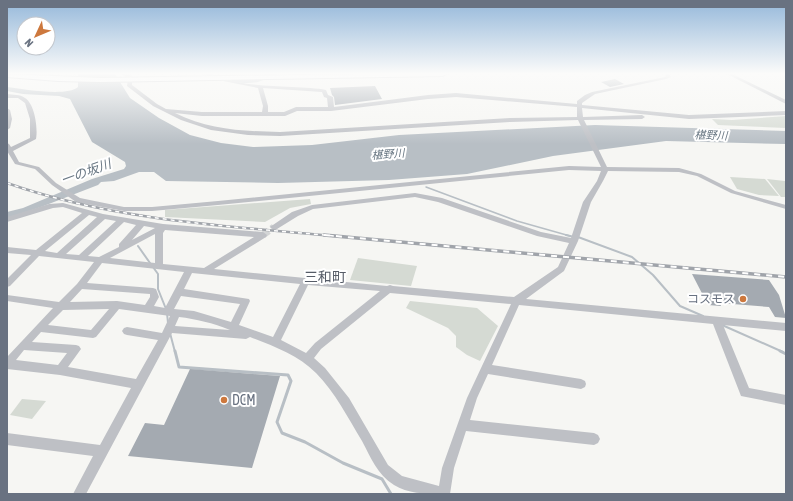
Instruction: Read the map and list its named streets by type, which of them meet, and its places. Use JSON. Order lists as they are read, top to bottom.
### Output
{
  "districts": ["三和町"],
  "water": ["椹野川", "一の坂川"],
  "places": ["コスモス", "DCM"],
  "north": "bottom left"
}
